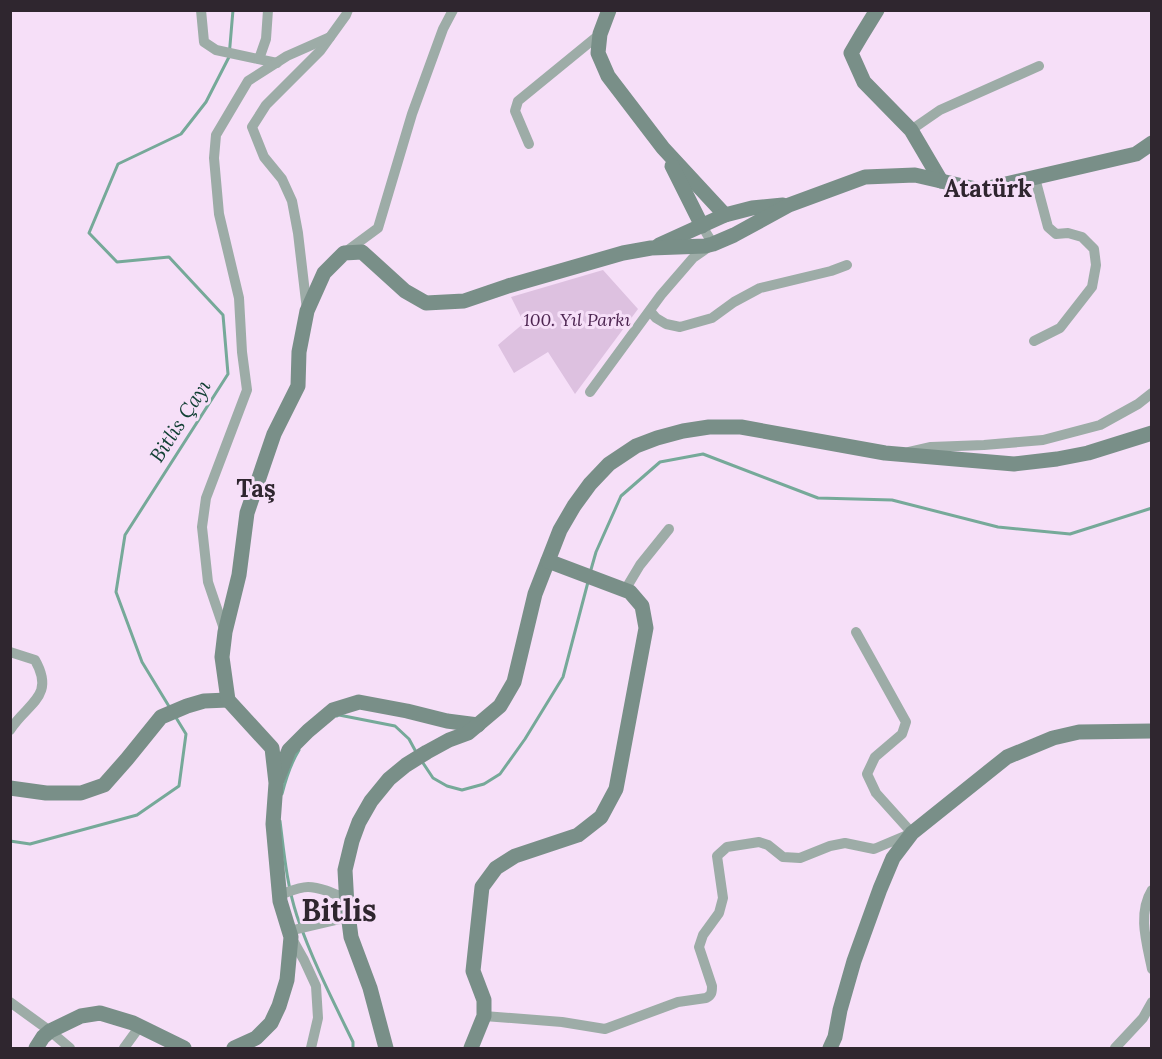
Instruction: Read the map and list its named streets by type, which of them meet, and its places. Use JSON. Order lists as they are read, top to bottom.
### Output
{
  "districts": ["Atatürk", "Taş", "Bitlis"],
  "water": ["Bitlis Çayı"],
  "parks": ["100. Yıl Parkı"]
}
